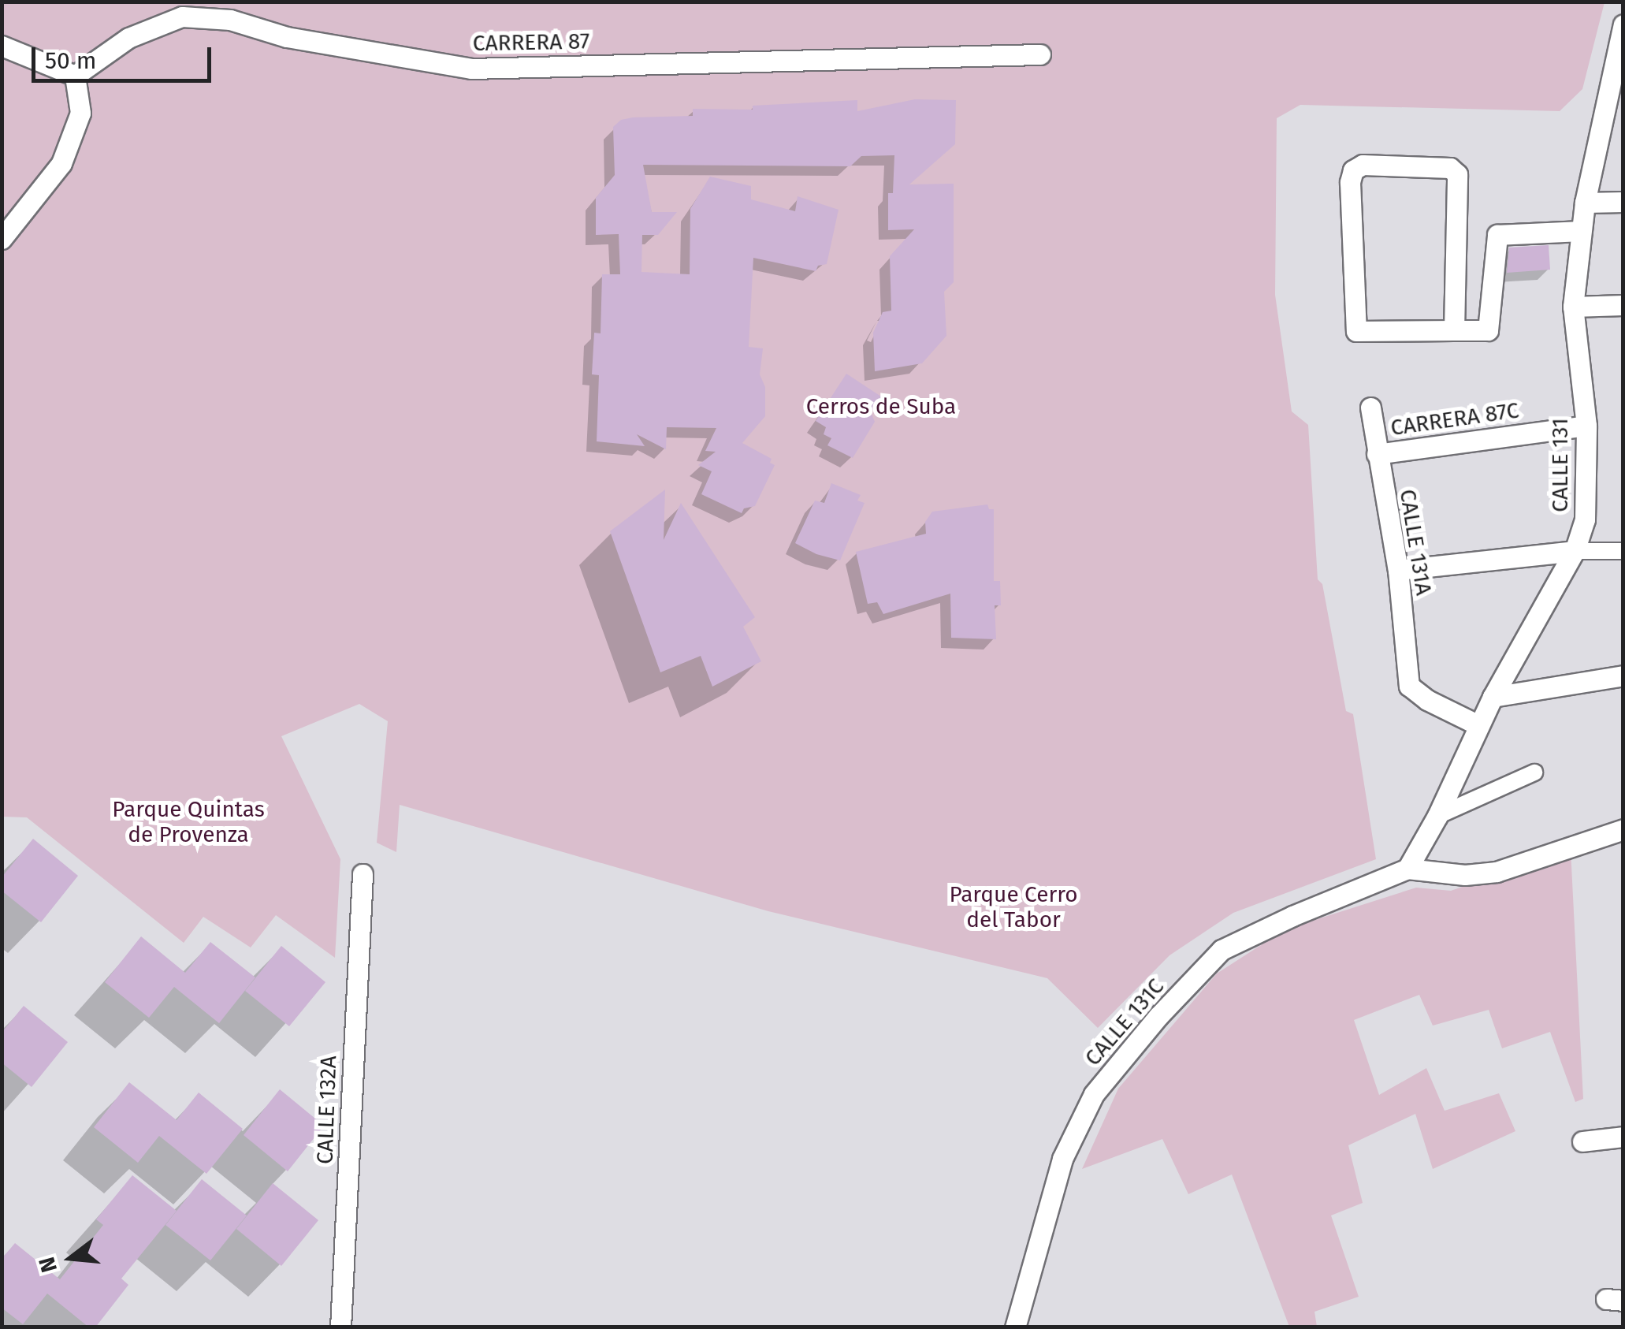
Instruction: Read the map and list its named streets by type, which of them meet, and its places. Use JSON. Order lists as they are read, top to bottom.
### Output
{
  "streets": {
    "street": [
      "CARRERA 87",
      "CARRERA 87C",
      "CALLE 131",
      "CALLE 131A",
      "CALLE 131C",
      "CALLE 132A"
    ]
  },
  "crossings": [
    ["CARRERA 87C", "CALLE 131"],
    ["CARRERA 87C", "CALLE 131A"],
    ["CALLE 131", "CALLE 131A"],
    ["CALLE 131", "CALLE 131C"]
  ],
  "parks": ["Cerros de Suba", "Parque Quintas de Provenza", "Parque Cerro del Tabor"],
  "scale_bar": "50 m",
  "north": "left"
}
